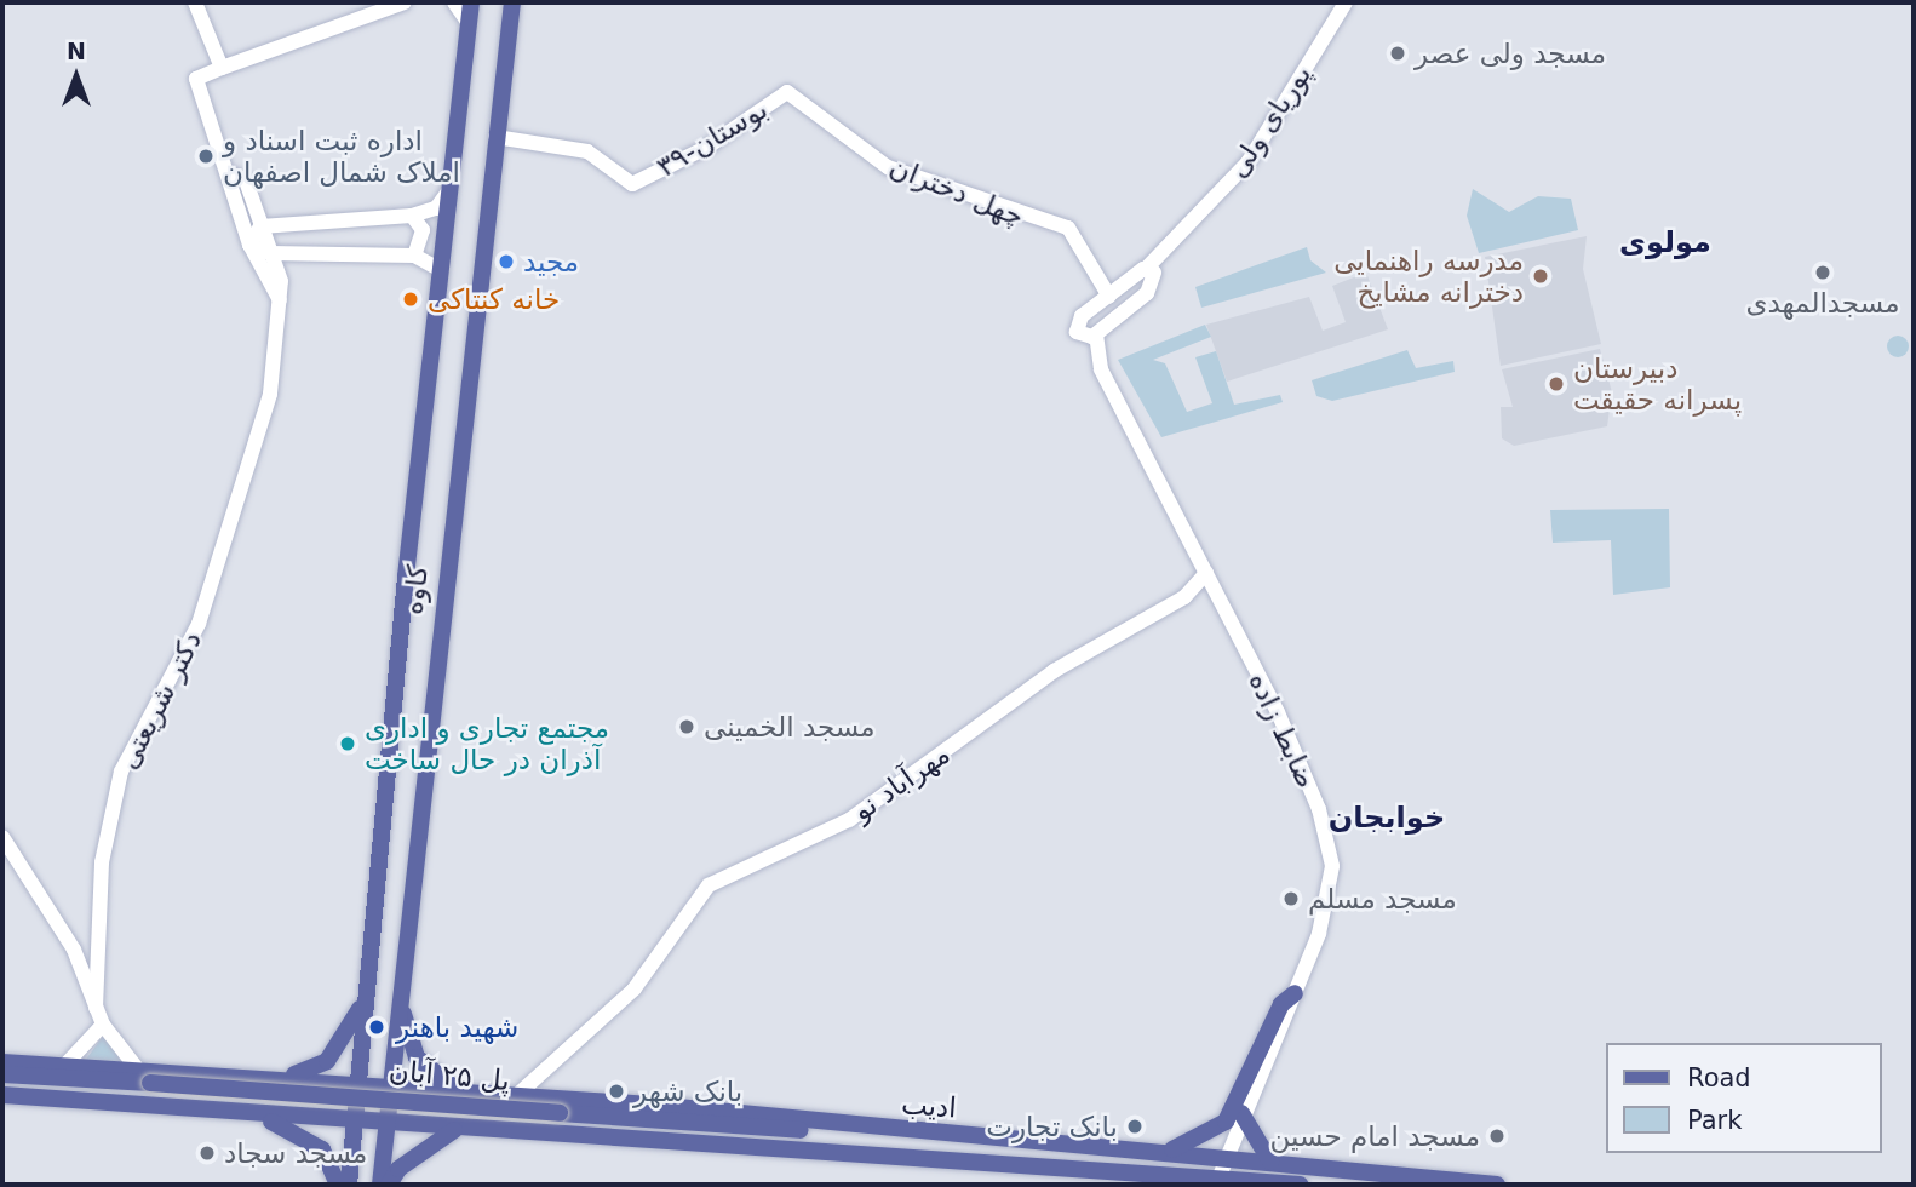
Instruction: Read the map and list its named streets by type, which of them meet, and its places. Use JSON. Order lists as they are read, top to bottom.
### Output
{
  "streets": {
    "main road": ["کاوه", "پل ۲۵ آبان", "ادیب"],
    "street": [
      "پوریای ولی",
      "۳۹-بوستان",
      "چهل دختران",
      "دکتر شریعتی",
      "ضابط زاده",
      "مهرآباد نو"
    ]
  },
  "crossings": [
    ["پوریای ولی", "چهل دختران"],
    ["۳۹-بوستان", "چهل دختران"],
    ["۳۹-بوستان", "کاوه"],
    ["کاوه", "ادیب"],
    ["ضابط زاده", "مهرآباد نو"],
    ["ضابط زاده", "ادیب"],
    ["مهرآباد نو", "ادیب"],
    ["پل ۲۵ آبان", "ادیب"]
  ],
  "districts": ["مولوی", "خوابجان"],
  "places": [
    "مسجد ولی عصر",
    "اداره ثبت اسناد و املاک شمال اصفهان",
    "مجید",
    "مسجدالمهدی",
    "مدرسه راهنمایی دخترانه مشایخ",
    "خانه کنتاکی",
    "دبیرستان پسرانه حقیقت",
    "مسجد الخمینی",
    "مجتمع تجاری و اداری آذران در حال ساخت",
    "مسجد مسلم",
    "شهید باهنر",
    "بانک شهر",
    "بانک تجارت",
    "مسجد امام حسین",
    "مسجد سجاد"
  ],
  "legend": ["Road", "Park"],
  "north": "top"
}
